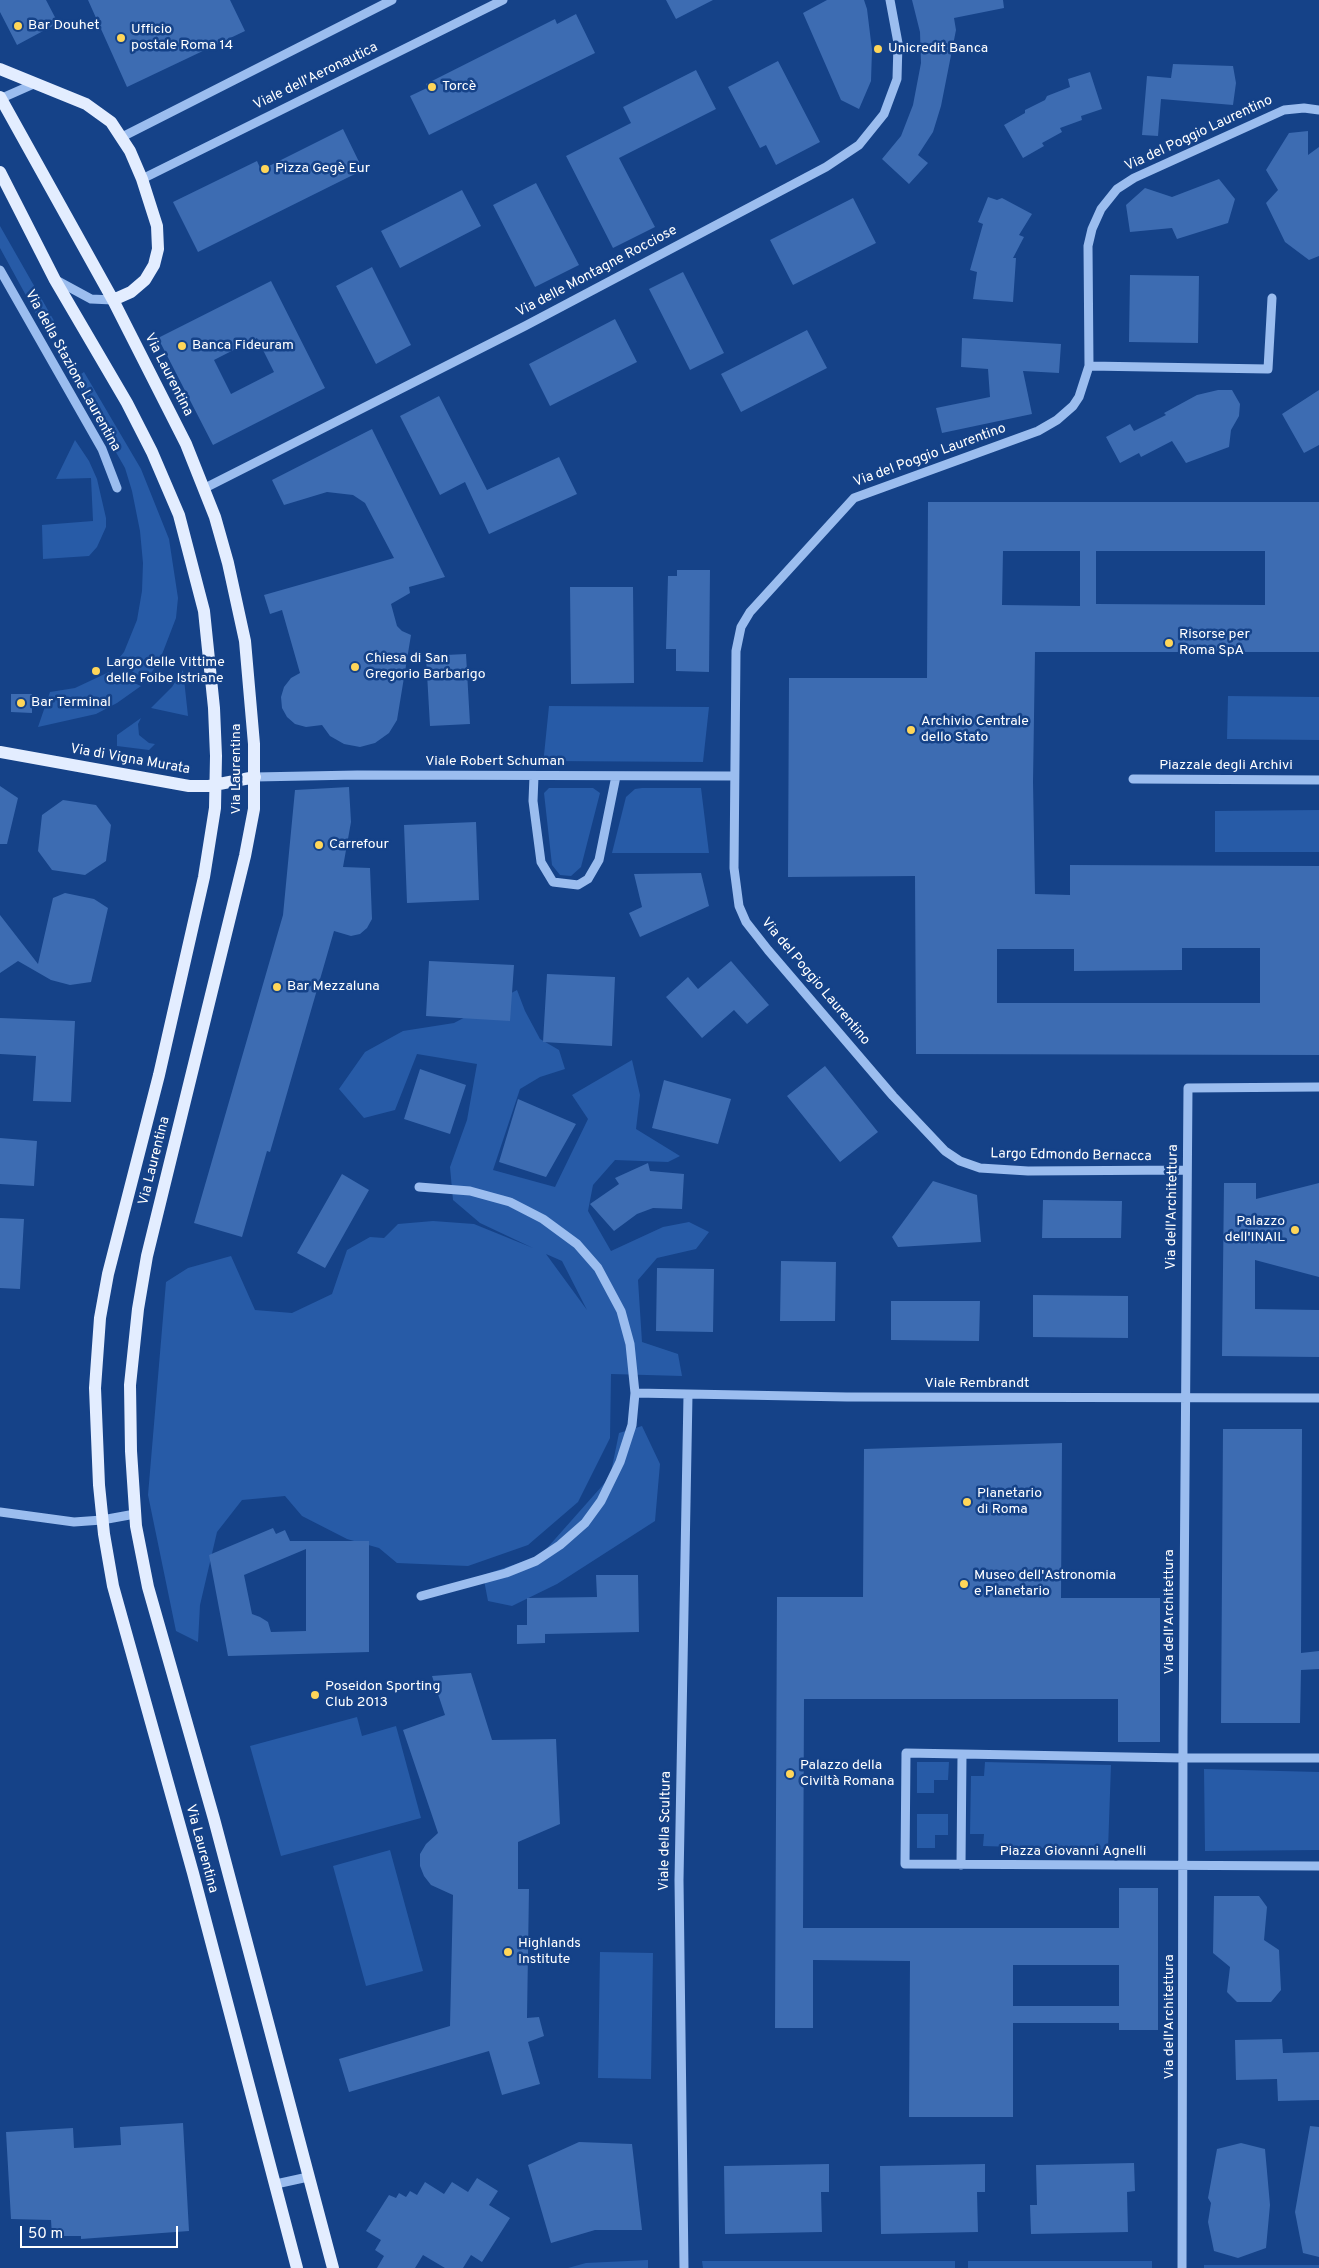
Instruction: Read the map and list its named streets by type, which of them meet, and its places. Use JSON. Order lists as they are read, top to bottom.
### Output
{
  "streets": {
    "main road": ["Via Laurentina", "Via di Vigna Murata"],
    "street": [
      "Viale dell'Aeronautica",
      "Via del Poggio Laurentino",
      "Via delle Montagne Rocciose",
      "Via della Stazione Laurentina",
      "Viale Robert Schuman",
      "Piazzale degli Archivi",
      "Largo Edmondo Bernacca",
      "Via dell'Architettura",
      "Viale Rembrandt",
      "Viale della Scultura",
      "Piazza Giovanni Agnelli"
    ]
  },
  "crossings": [
    ["Via del Poggio Laurentino", "Viale Robert Schuman"],
    ["Via del Poggio Laurentino", "Largo Edmondo Bernacca"],
    ["Via delle Montagne Rocciose", "Via Laurentina"],
    ["Via Laurentina", "Via di Vigna Murata"],
    ["Via Laurentina", "Viale Robert Schuman"],
    ["Via di Vigna Murata", "Viale Robert Schuman"],
    ["Largo Edmondo Bernacca", "Via dell'Architettura"],
    ["Via dell'Architettura", "Viale Rembrandt"],
    ["Via dell'Architettura", "Piazza Giovanni Agnelli"],
    ["Viale Rembrandt", "Viale della Scultura"]
  ],
  "places": [
    "Bar Douhet",
    "Ufficio postale Roma 14",
    "Unicredit Banca",
    "Torcè",
    "Pizza Gegè Eur",
    "Banca Fideuram",
    "Risorse per Roma SpA",
    "Chiesa di San Gregorio Barbarigo",
    "Largo delle Vittime delle Foibe Istriane",
    "Bar Terminal",
    "Archivio Centrale dello Stato",
    "Carrefour",
    "Bar Mezzaluna",
    "Palazzo dell'INAIL",
    "Planetario di Roma",
    "Museo dell'Astronomia e Planetario",
    "Poseidon Sporting Club 2013",
    "Palazzo della Civiltà Romana",
    "Highlands Institute"
  ],
  "scale_bar": "50 m"
}
